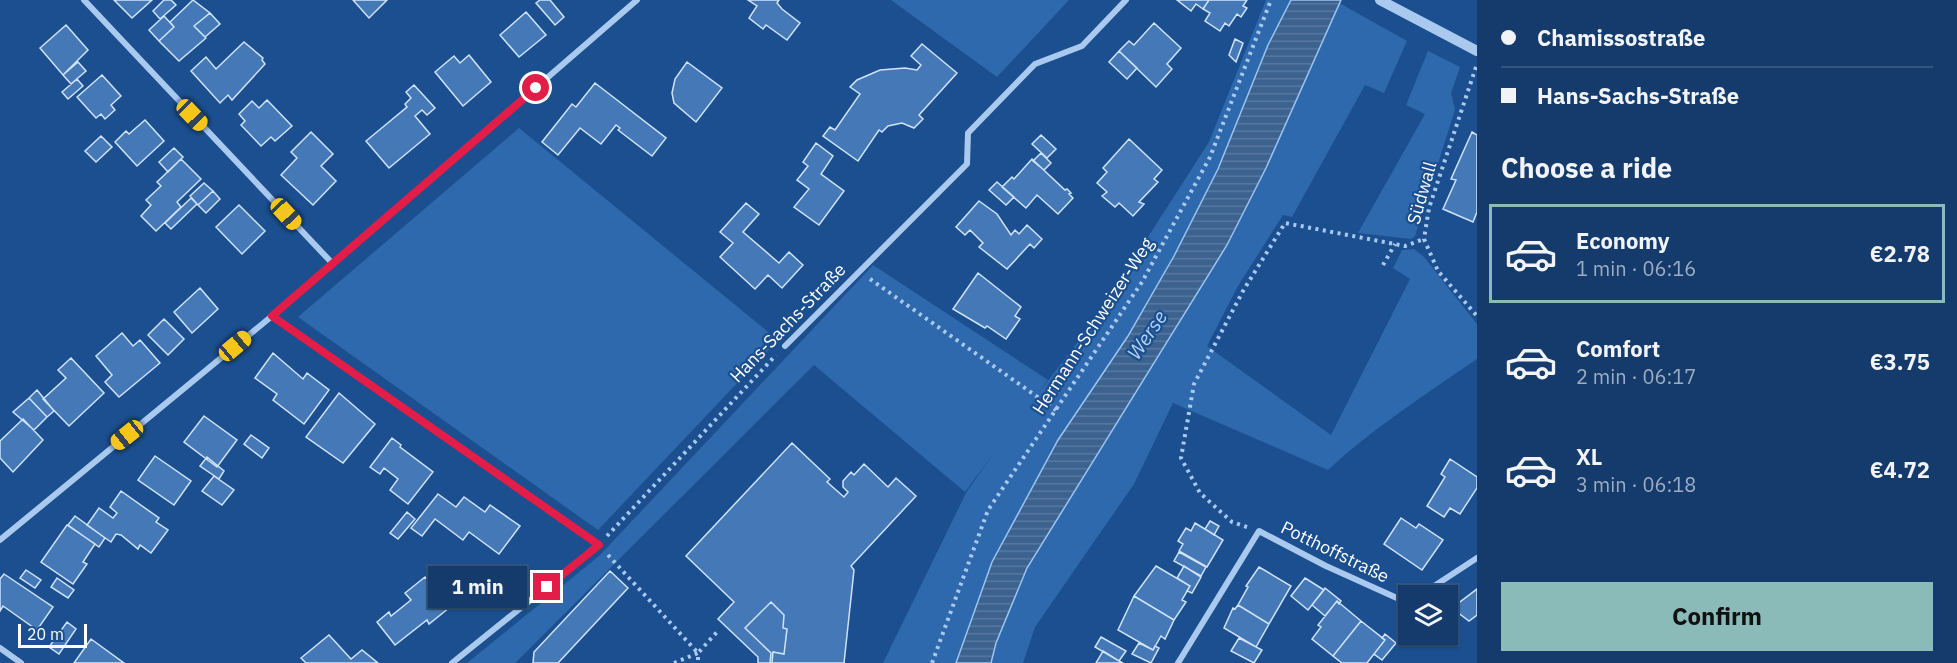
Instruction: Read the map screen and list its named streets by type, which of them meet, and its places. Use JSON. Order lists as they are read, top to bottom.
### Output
{
  "streets": {
    "street": ["Hans-Sachs-Straße", "Potthoffstraße"],
    "path": ["Südwall", "Hermann-Schweizer-Weg"]
  },
  "water": ["Werse"],
  "scale_bar": "20 m",
  "page": {
    "banner": ["Chamissostraße", "Hans-Sachs-Straße"],
    "heading": "Choose a ride",
    "list": [
      {
        "name": "Economy",
        "note": "1 min · 06:16",
        "value": "€2.78"
      },
      {
        "name": "Comfort",
        "note": "2 min · 06:17",
        "value": "€3.75"
      },
      {
        "name": "XL",
        "note": "3 min · 06:18",
        "value": "€4.72"
      }
    ],
    "bubble": "1 min",
    "buttons": "Confirm",
    "scale": "20 m"
  }
}
